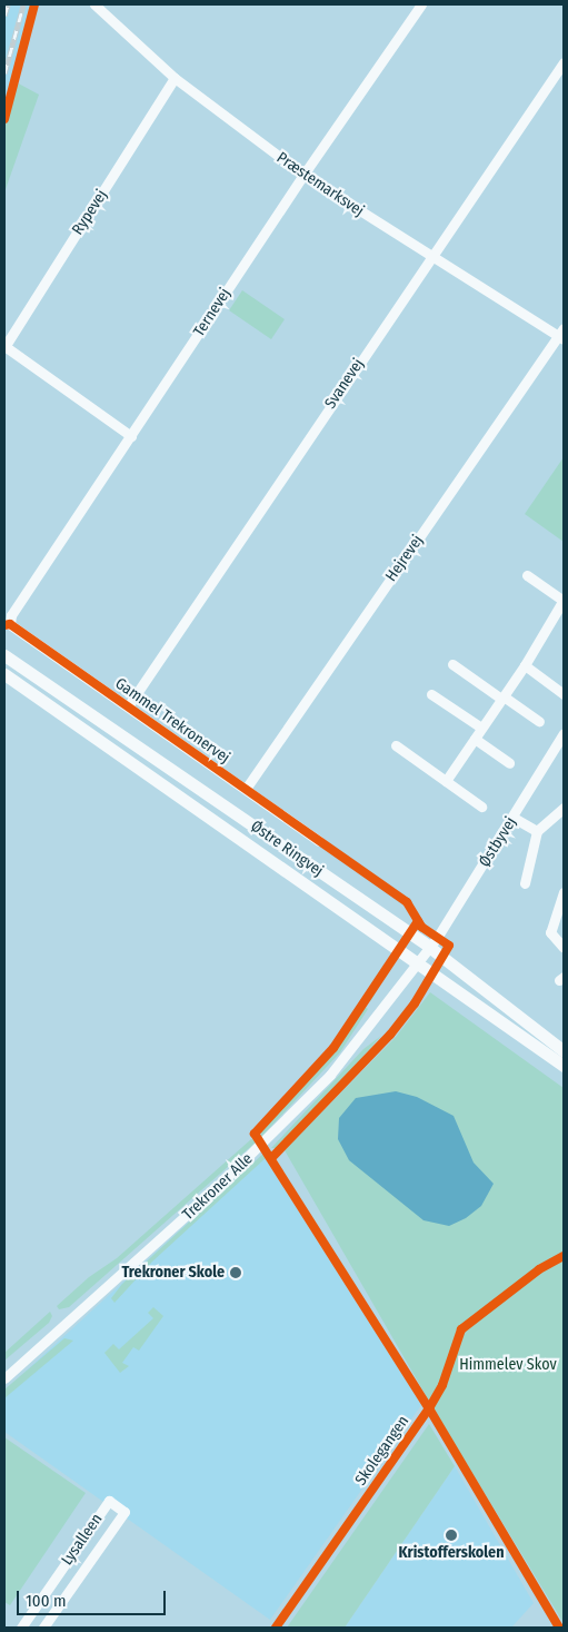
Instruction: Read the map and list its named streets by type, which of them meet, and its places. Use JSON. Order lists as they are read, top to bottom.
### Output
{
  "streets": {
    "main road": ["Østre Ringvej"],
    "street": [
      "Præstemarksvej",
      "Rypevej",
      "Ternevej",
      "Svanevej",
      "Hejrevej",
      "Gammel Trekronervej",
      "Østbyvej",
      "Trekroner Alle",
      "Lysalleen"
    ],
    "cycle path": ["Skolegangen"]
  },
  "crossings": [
    ["Præstemarksvej", "Rypevej"],
    ["Præstemarksvej", "Ternevej"],
    ["Præstemarksvej", "Svanevej"],
    ["Præstemarksvej", "Hejrevej"],
    ["Rypevej", "Ternevej"],
    ["Ternevej", "Gammel Trekronervej"],
    ["Svanevej", "Gammel Trekronervej"],
    ["Hejrevej", "Gammel Trekronervej"],
    ["Østbyvej", "Østre Ringvej"],
    ["Østbyvej", "Trekroner Alle"],
    ["Østre Ringvej", "Trekroner Alle"]
  ],
  "parks": ["Himmelev Skov"],
  "places": ["Trekroner Skole", "Kristofferskolen"],
  "scale_bar": "100 m"
}
